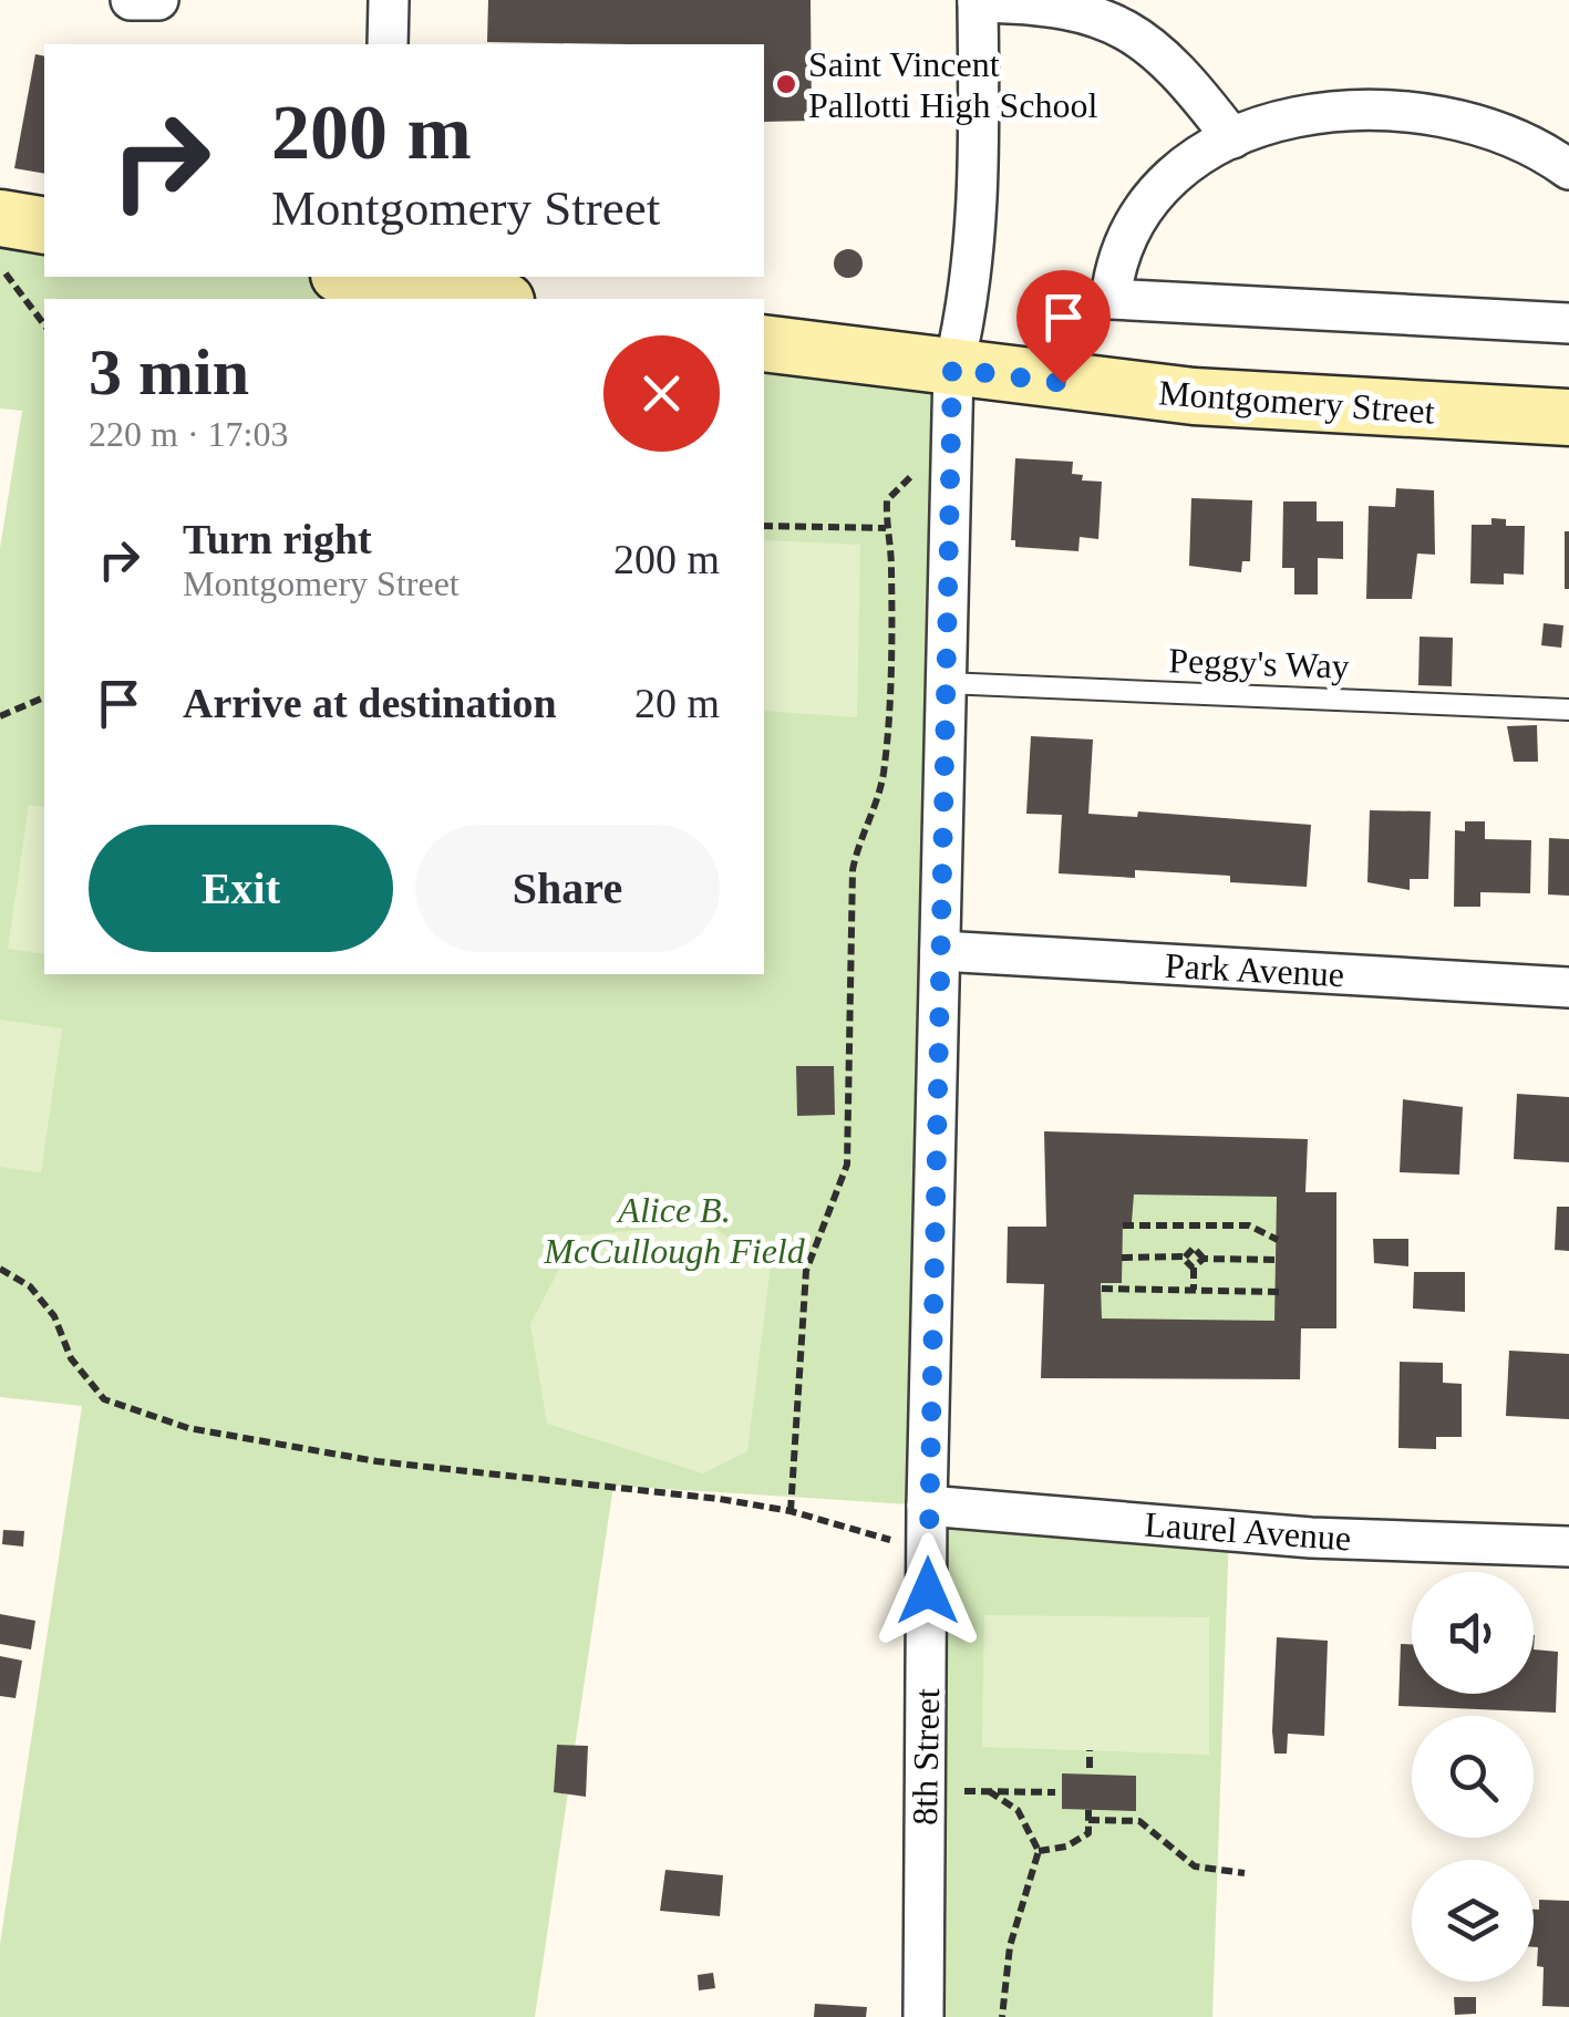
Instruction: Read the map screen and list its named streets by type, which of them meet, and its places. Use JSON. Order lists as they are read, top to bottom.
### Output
{
  "streets": {
    "street": [
      "Montgomery Street",
      "Park Avenue",
      "Laurel Avenue",
      "8th Street"
    ],
    "lane": ["Peggy's Way"]
  },
  "crossings": [
    ["Montgomery Street", "8th Street"],
    ["Peggy's Way", "8th Street"],
    ["Park Avenue", "8th Street"],
    ["Laurel Avenue", "8th Street"]
  ],
  "parks": ["Alice B. McCullough Field"],
  "places": ["Saint Vincent Pallotti High School"],
  "page": {
    "turn": ["200 m", "Montgomery Street"],
    "heading": ["3 min", "220 m · 17:03"],
    "list": [
      {
        "name": "Turn right",
        "note": "Montgomery Street",
        "value": "200 m"
      },
      {
        "name": "Arrive at destination",
        "value": "20 m"
      }
    ],
    "buttons": ["Exit", "Share"]
  }
}
